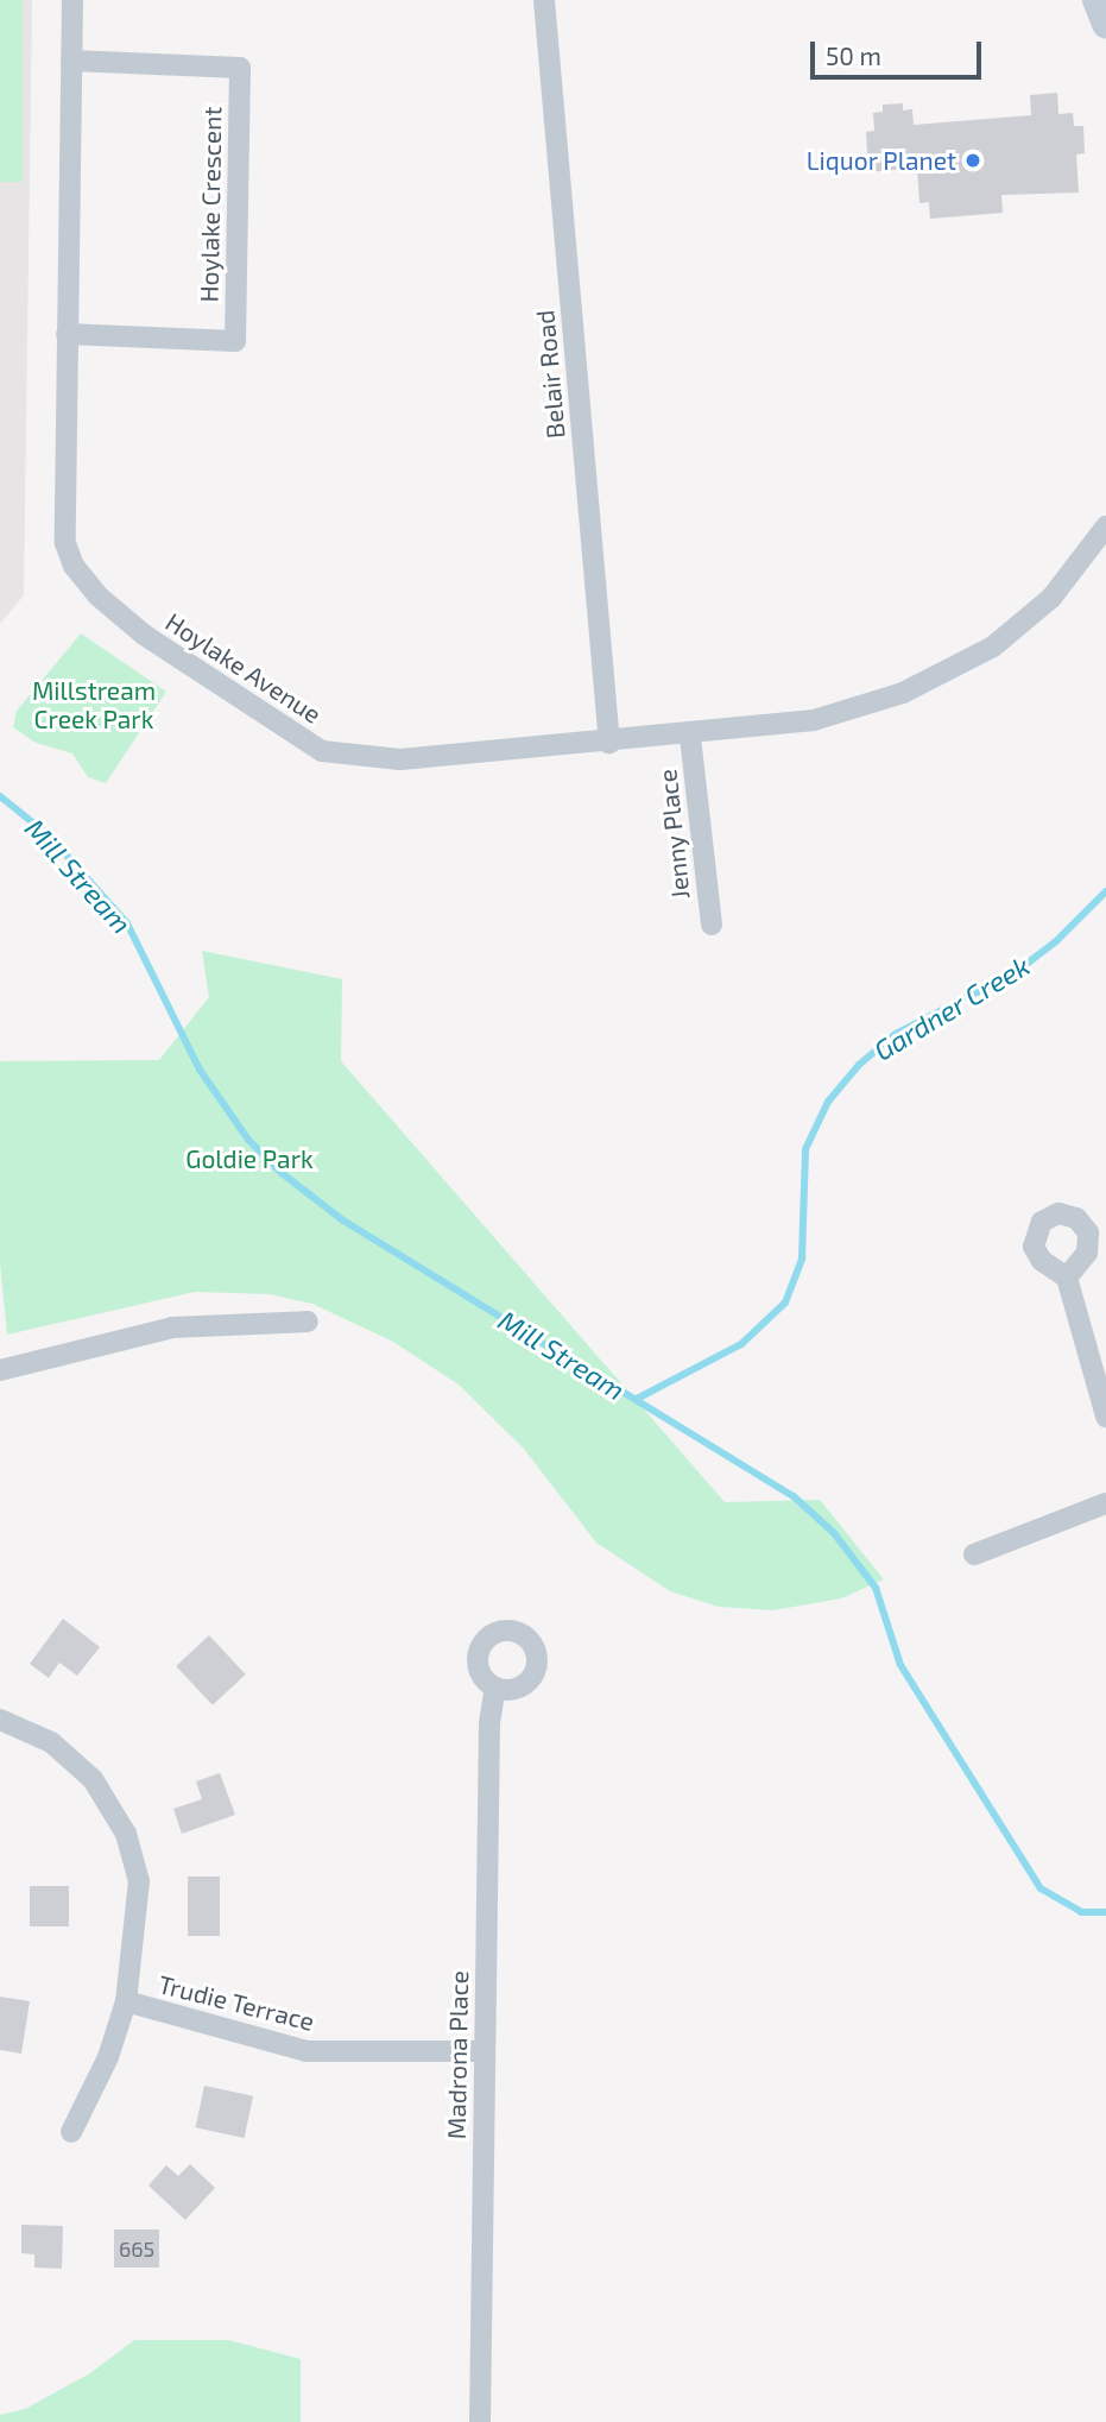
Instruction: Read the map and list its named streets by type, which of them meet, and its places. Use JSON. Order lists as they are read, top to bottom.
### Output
{
  "streets": {
    "street": [
      "Hoylake Crescent",
      "Belair Road",
      "Hoylake Avenue",
      "Jenny Place",
      "Trudie Terrace",
      "Madrona Place"
    ]
  },
  "crossings": [
    ["Hoylake Crescent", "Hoylake Avenue"],
    ["Belair Road", "Hoylake Avenue"],
    ["Hoylake Avenue", "Jenny Place"],
    ["Trudie Terrace", "Madrona Place"]
  ],
  "water": ["Mill Stream", "Gardner Creek"],
  "parks": ["Millstream Creek Park", "Goldie Park"],
  "places": ["Liquor Planet"],
  "house_numbers": ["665"],
  "scale_bar": "50 m"
}
